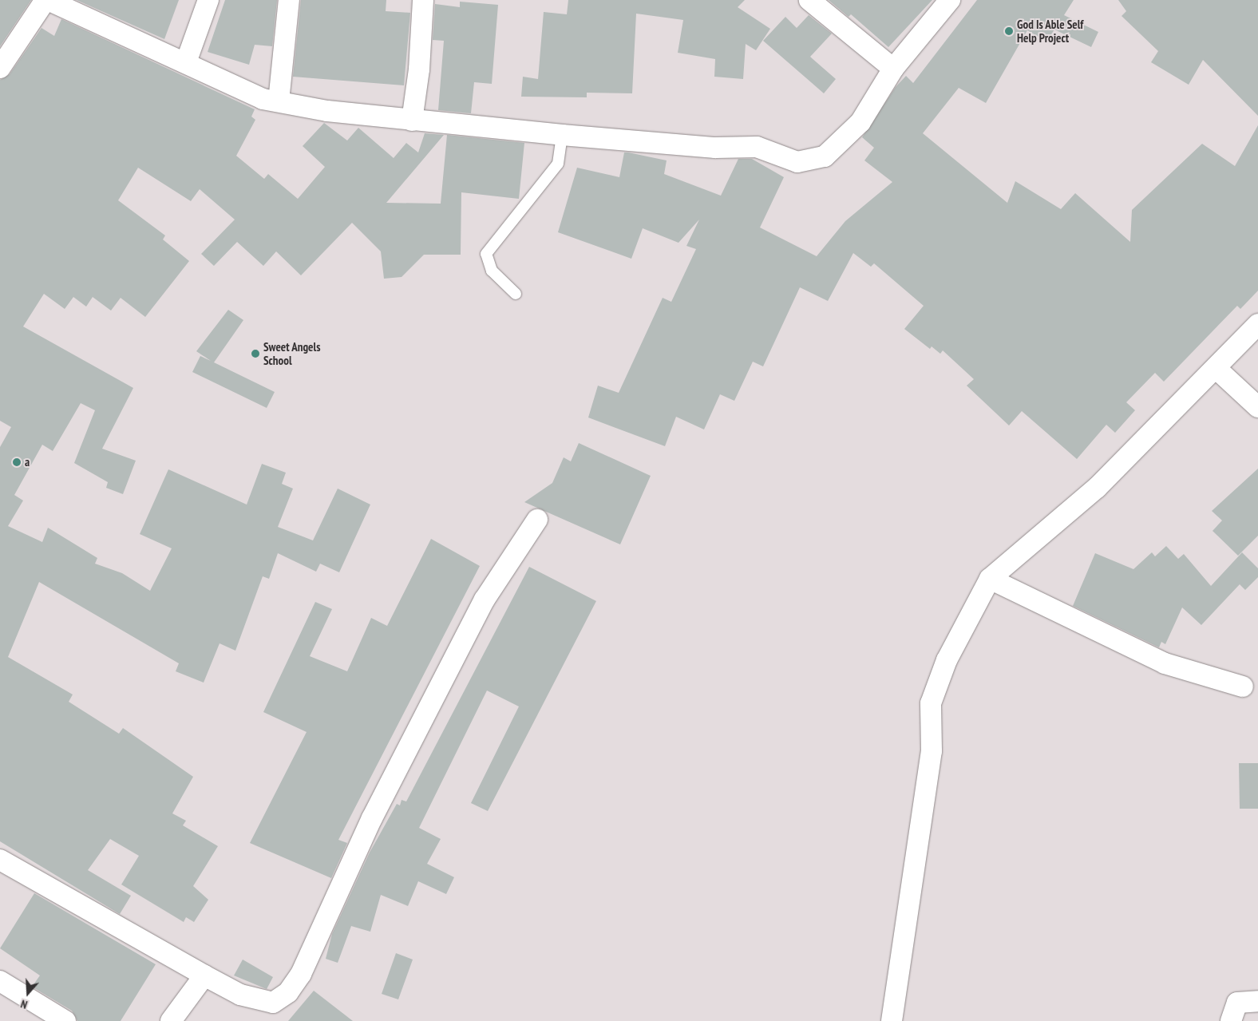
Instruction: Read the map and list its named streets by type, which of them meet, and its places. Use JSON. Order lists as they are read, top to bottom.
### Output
{
  "places": ["God Is Able Self Help Project", "Sweet Angels School", "a"],
  "north": "bottom"
}
